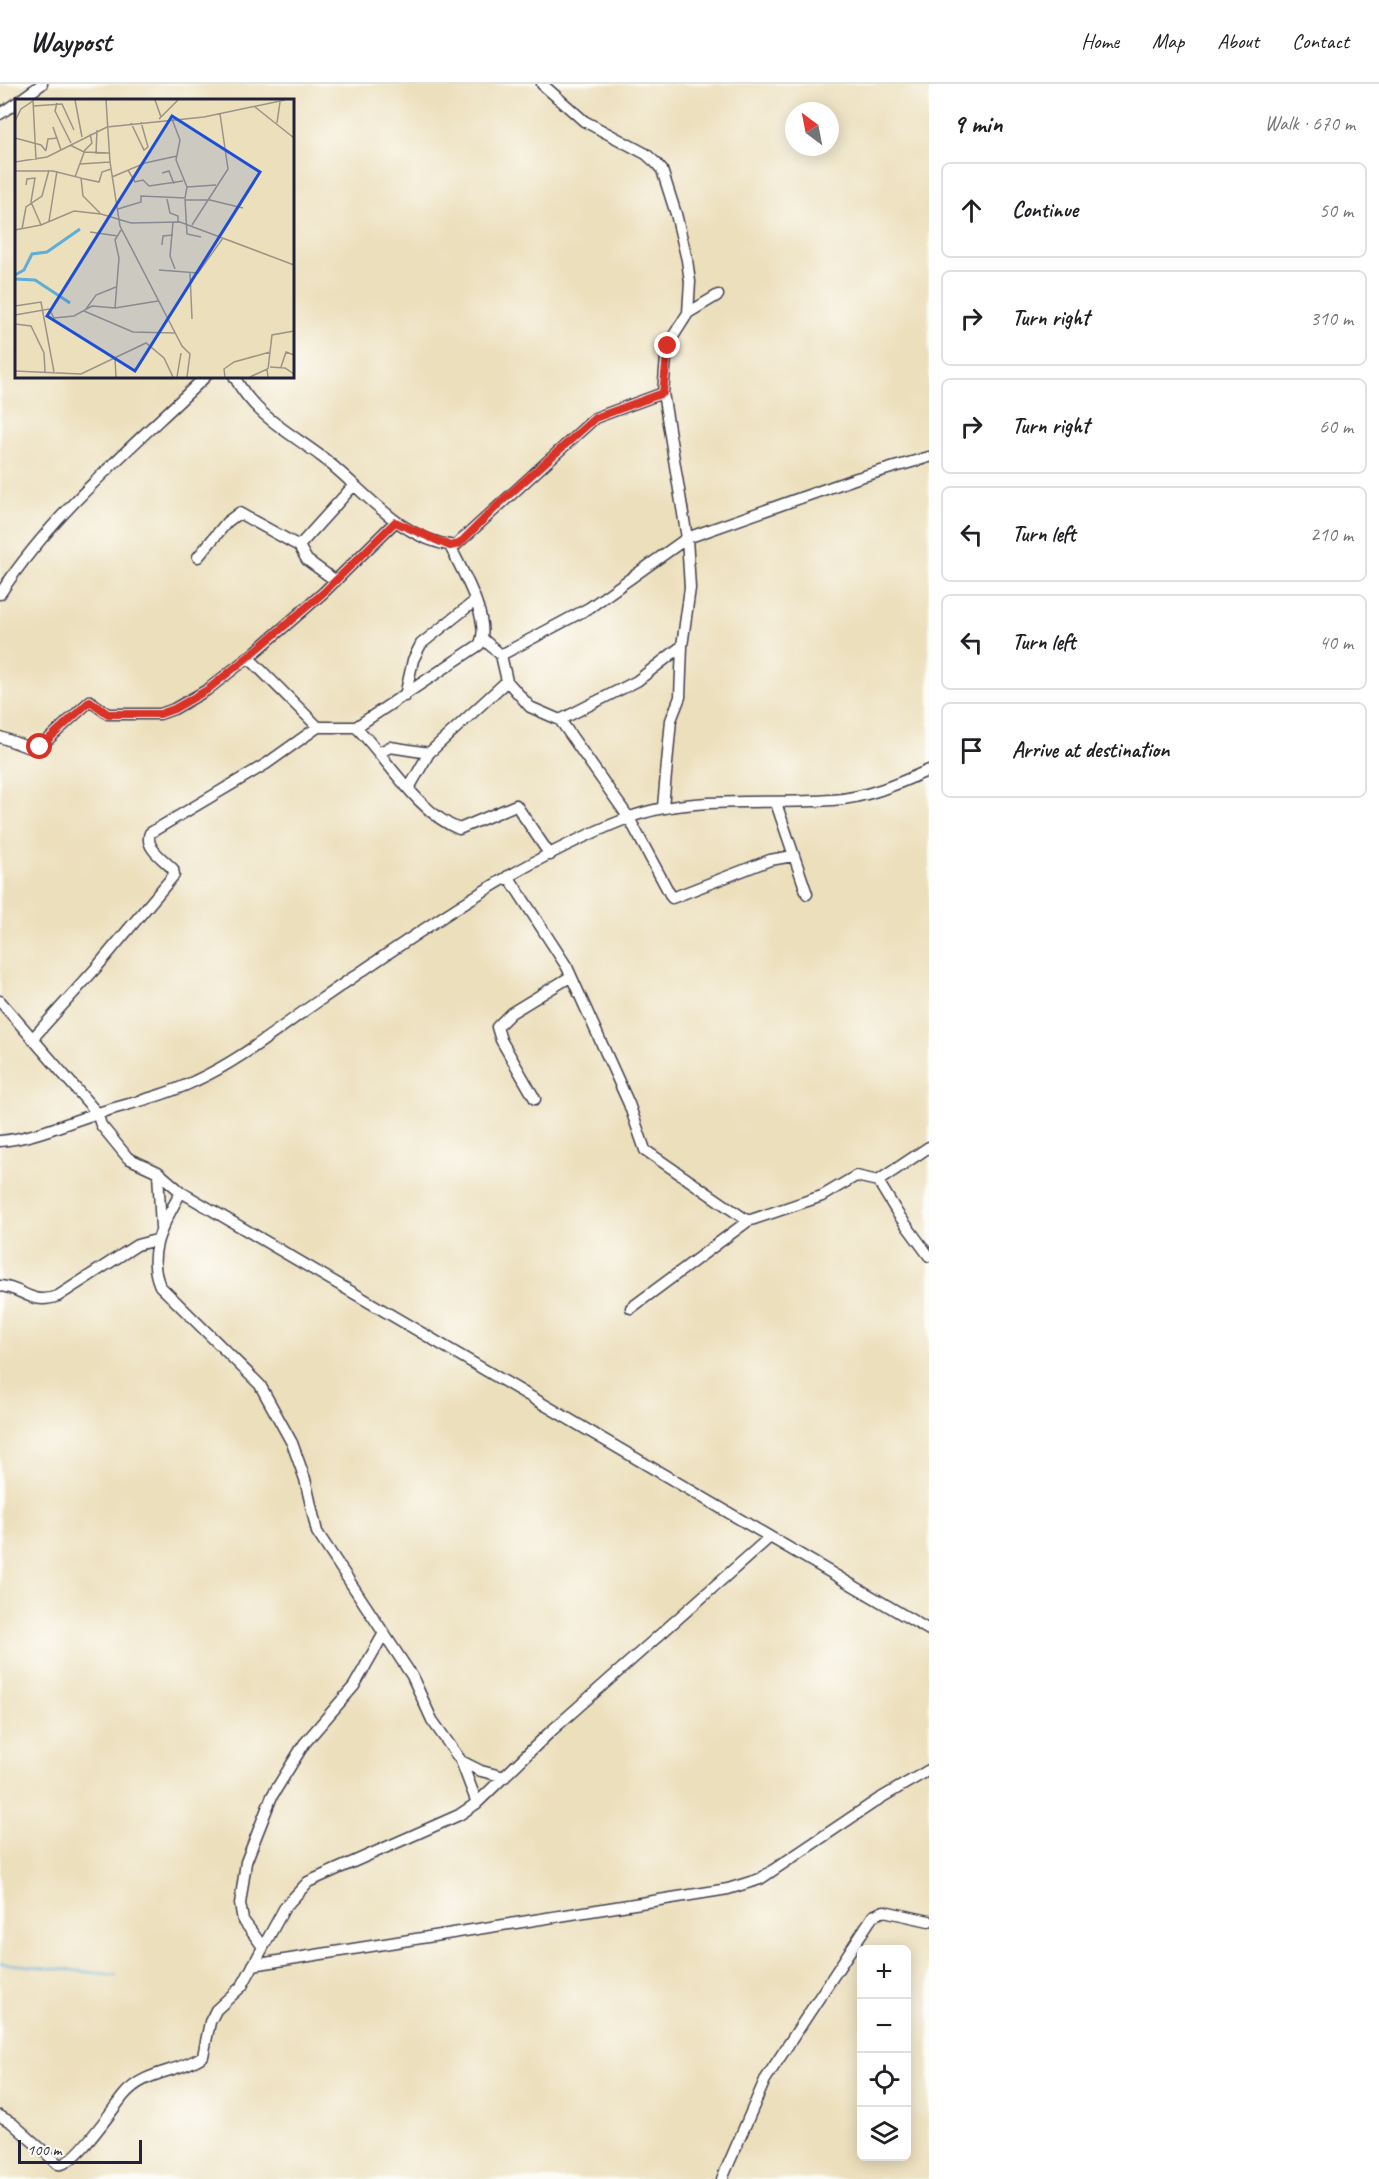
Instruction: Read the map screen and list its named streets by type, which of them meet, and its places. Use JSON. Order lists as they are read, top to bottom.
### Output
{
  "scale_bar": "100 m",
  "north": "top left",
  "page": {
    "header": "Waypost",
    "nav": [
      "Home",
      "Map",
      "About",
      "Contact"
    ],
    "heading": ["9 min", "Walk · 670 m"],
    "list": [
      ["Continue", "50 m"],
      ["Turn right", "310 m"],
      ["Turn right", "60 m"],
      ["Turn left", "210 m"],
      ["Turn left", "40 m"],
      "Arrive at destination"
    ],
    "map_buttons": ["+", "−"],
    "scale": "100 m"
  }
}
